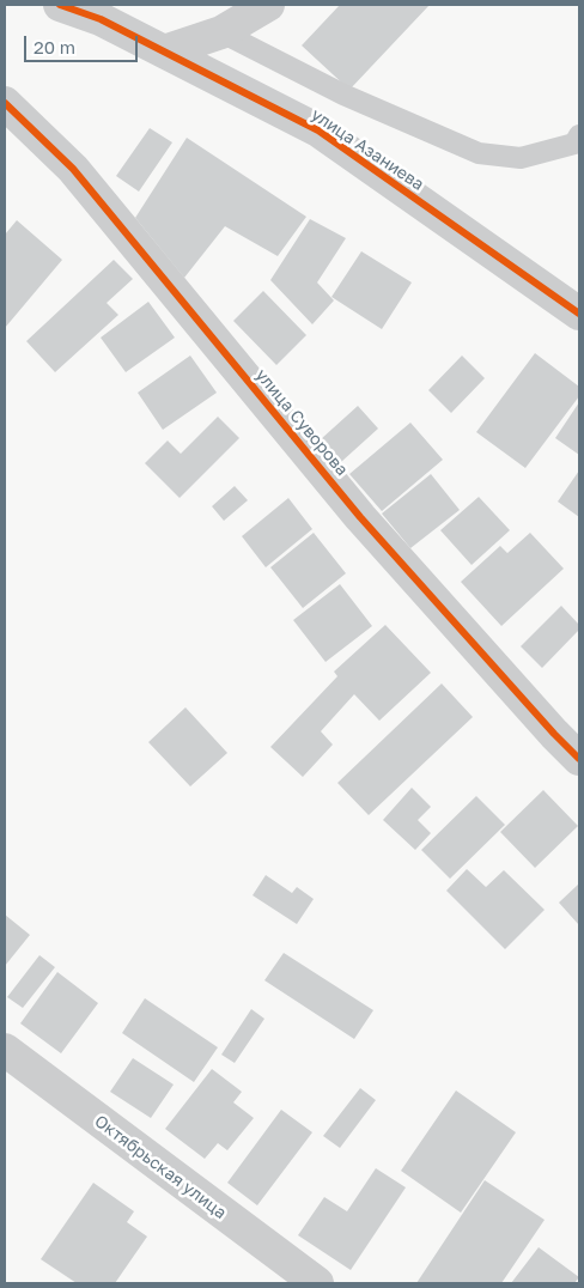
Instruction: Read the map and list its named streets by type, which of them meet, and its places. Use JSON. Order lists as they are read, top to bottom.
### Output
{
  "streets": {
    "street": ["улица Азаниева", "улица Суворова", "Октябрьская улица"]
  },
  "scale_bar": "20 m"
}
